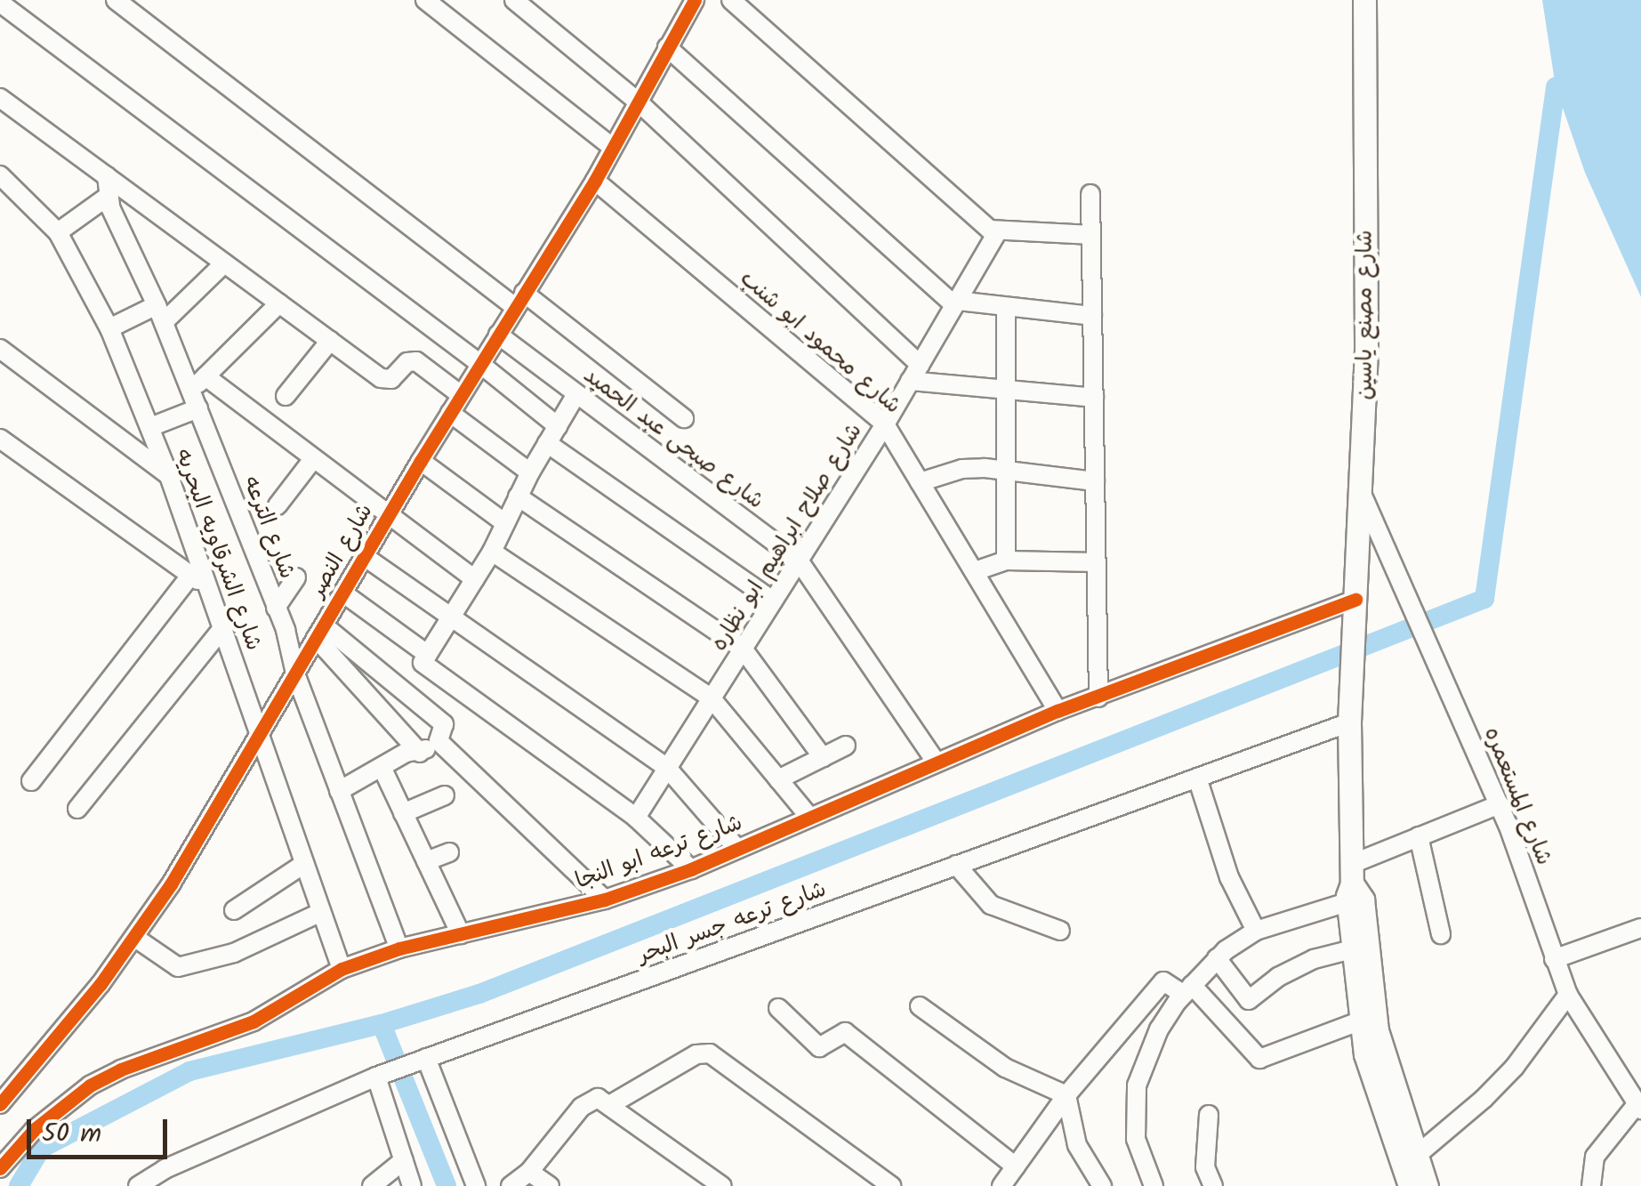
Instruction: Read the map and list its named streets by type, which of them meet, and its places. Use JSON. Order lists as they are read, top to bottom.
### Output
{
  "streets": {
    "main road": ["شارع مصنع ياسين"],
    "street": [
      "شارع محمود ابو شنب",
      "شارع صبحى عبد الحميد",
      "شارع الترعه",
      "شارع صلاح ابراهيم ابو نظاره",
      "شارع الشرقاويه البحريه",
      "شارع النصر",
      "شارع المستعمره",
      "شارع ترعه ابو النجا",
      "شارع ترعه جسر البحر"
    ]
  },
  "crossings": [
    ["شارع مصنع ياسين", "شارع المستعمره"],
    ["شارع مصنع ياسين", "شارع ترعه ابو النجا"],
    ["شارع مصنع ياسين", "شارع ترعه جسر البحر"],
    ["شارع محمود ابو شنب", "شارع صلاح ابراهيم ابو نظاره"],
    ["شارع محمود ابو شنب", "شارع النصر"],
    ["شارع محمود ابو شنب", "شارع ترعه ابو النجا"],
    ["شارع صبحى عبد الحميد", "شارع صلاح ابراهيم ابو نظاره"],
    ["شارع صبحى عبد الحميد", "شارع النصر"],
    ["شارع صبحى عبد الحميد", "شارع ترعه ابو النجا"],
    ["شارع الترعه", "شارع النصر"],
    ["شارع الترعه", "شارع ترعه ابو النجا"],
    ["شارع الشرقاويه البحريه", "شارع النصر"],
    ["شارع الشرقاويه البحريه", "شارع ترعه ابو النجا"]
  ],
  "scale_bar": "50 m"
}
